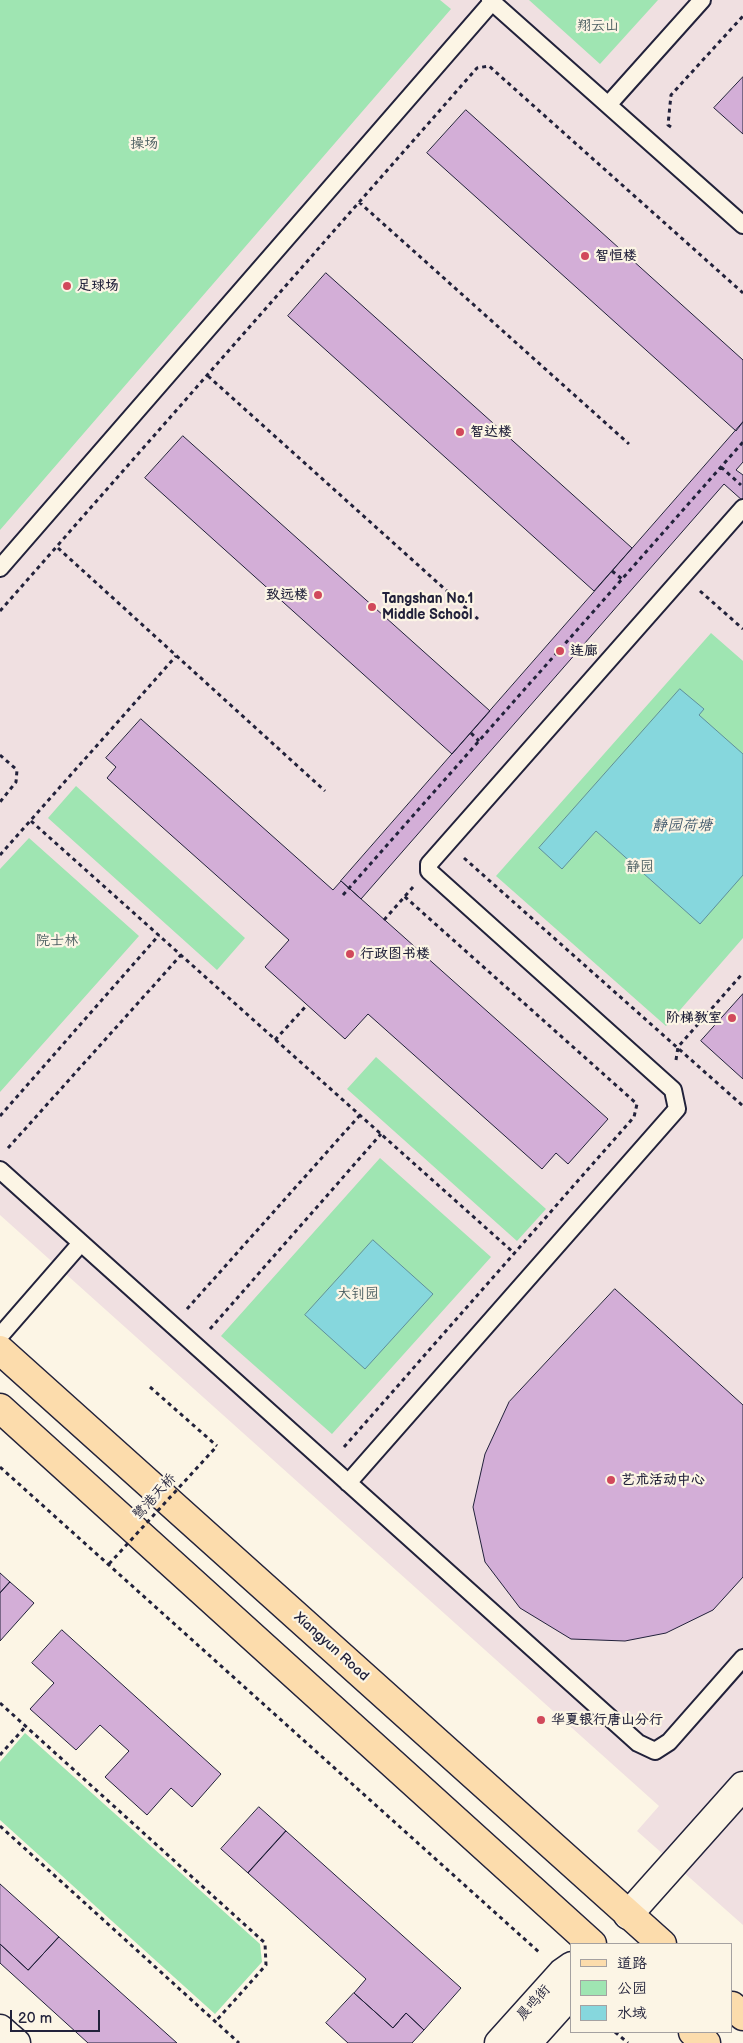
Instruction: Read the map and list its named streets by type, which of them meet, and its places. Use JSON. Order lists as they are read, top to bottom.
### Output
{
  "streets": {
    "main road": ["Xiangyun Road"],
    "street": ["晨鸣街"],
    "path": ["鹭港天桥"]
  },
  "water": ["静园荷塘"],
  "parks": [
    "翔云山",
    "操场",
    "静园",
    "院士林",
    "大钊园"
  ],
  "places": [
    "智恒楼",
    "足球场",
    "智达楼",
    "致远楼",
    "Tangshan No.1 Middle School",
    "连廊",
    "行政图书楼",
    "阶梯教室",
    "艺术活动中心",
    "华夏银行唐山分行"
  ],
  "legend": ["道路", "公园", "水域"],
  "scale_bar": "20 m"
}
